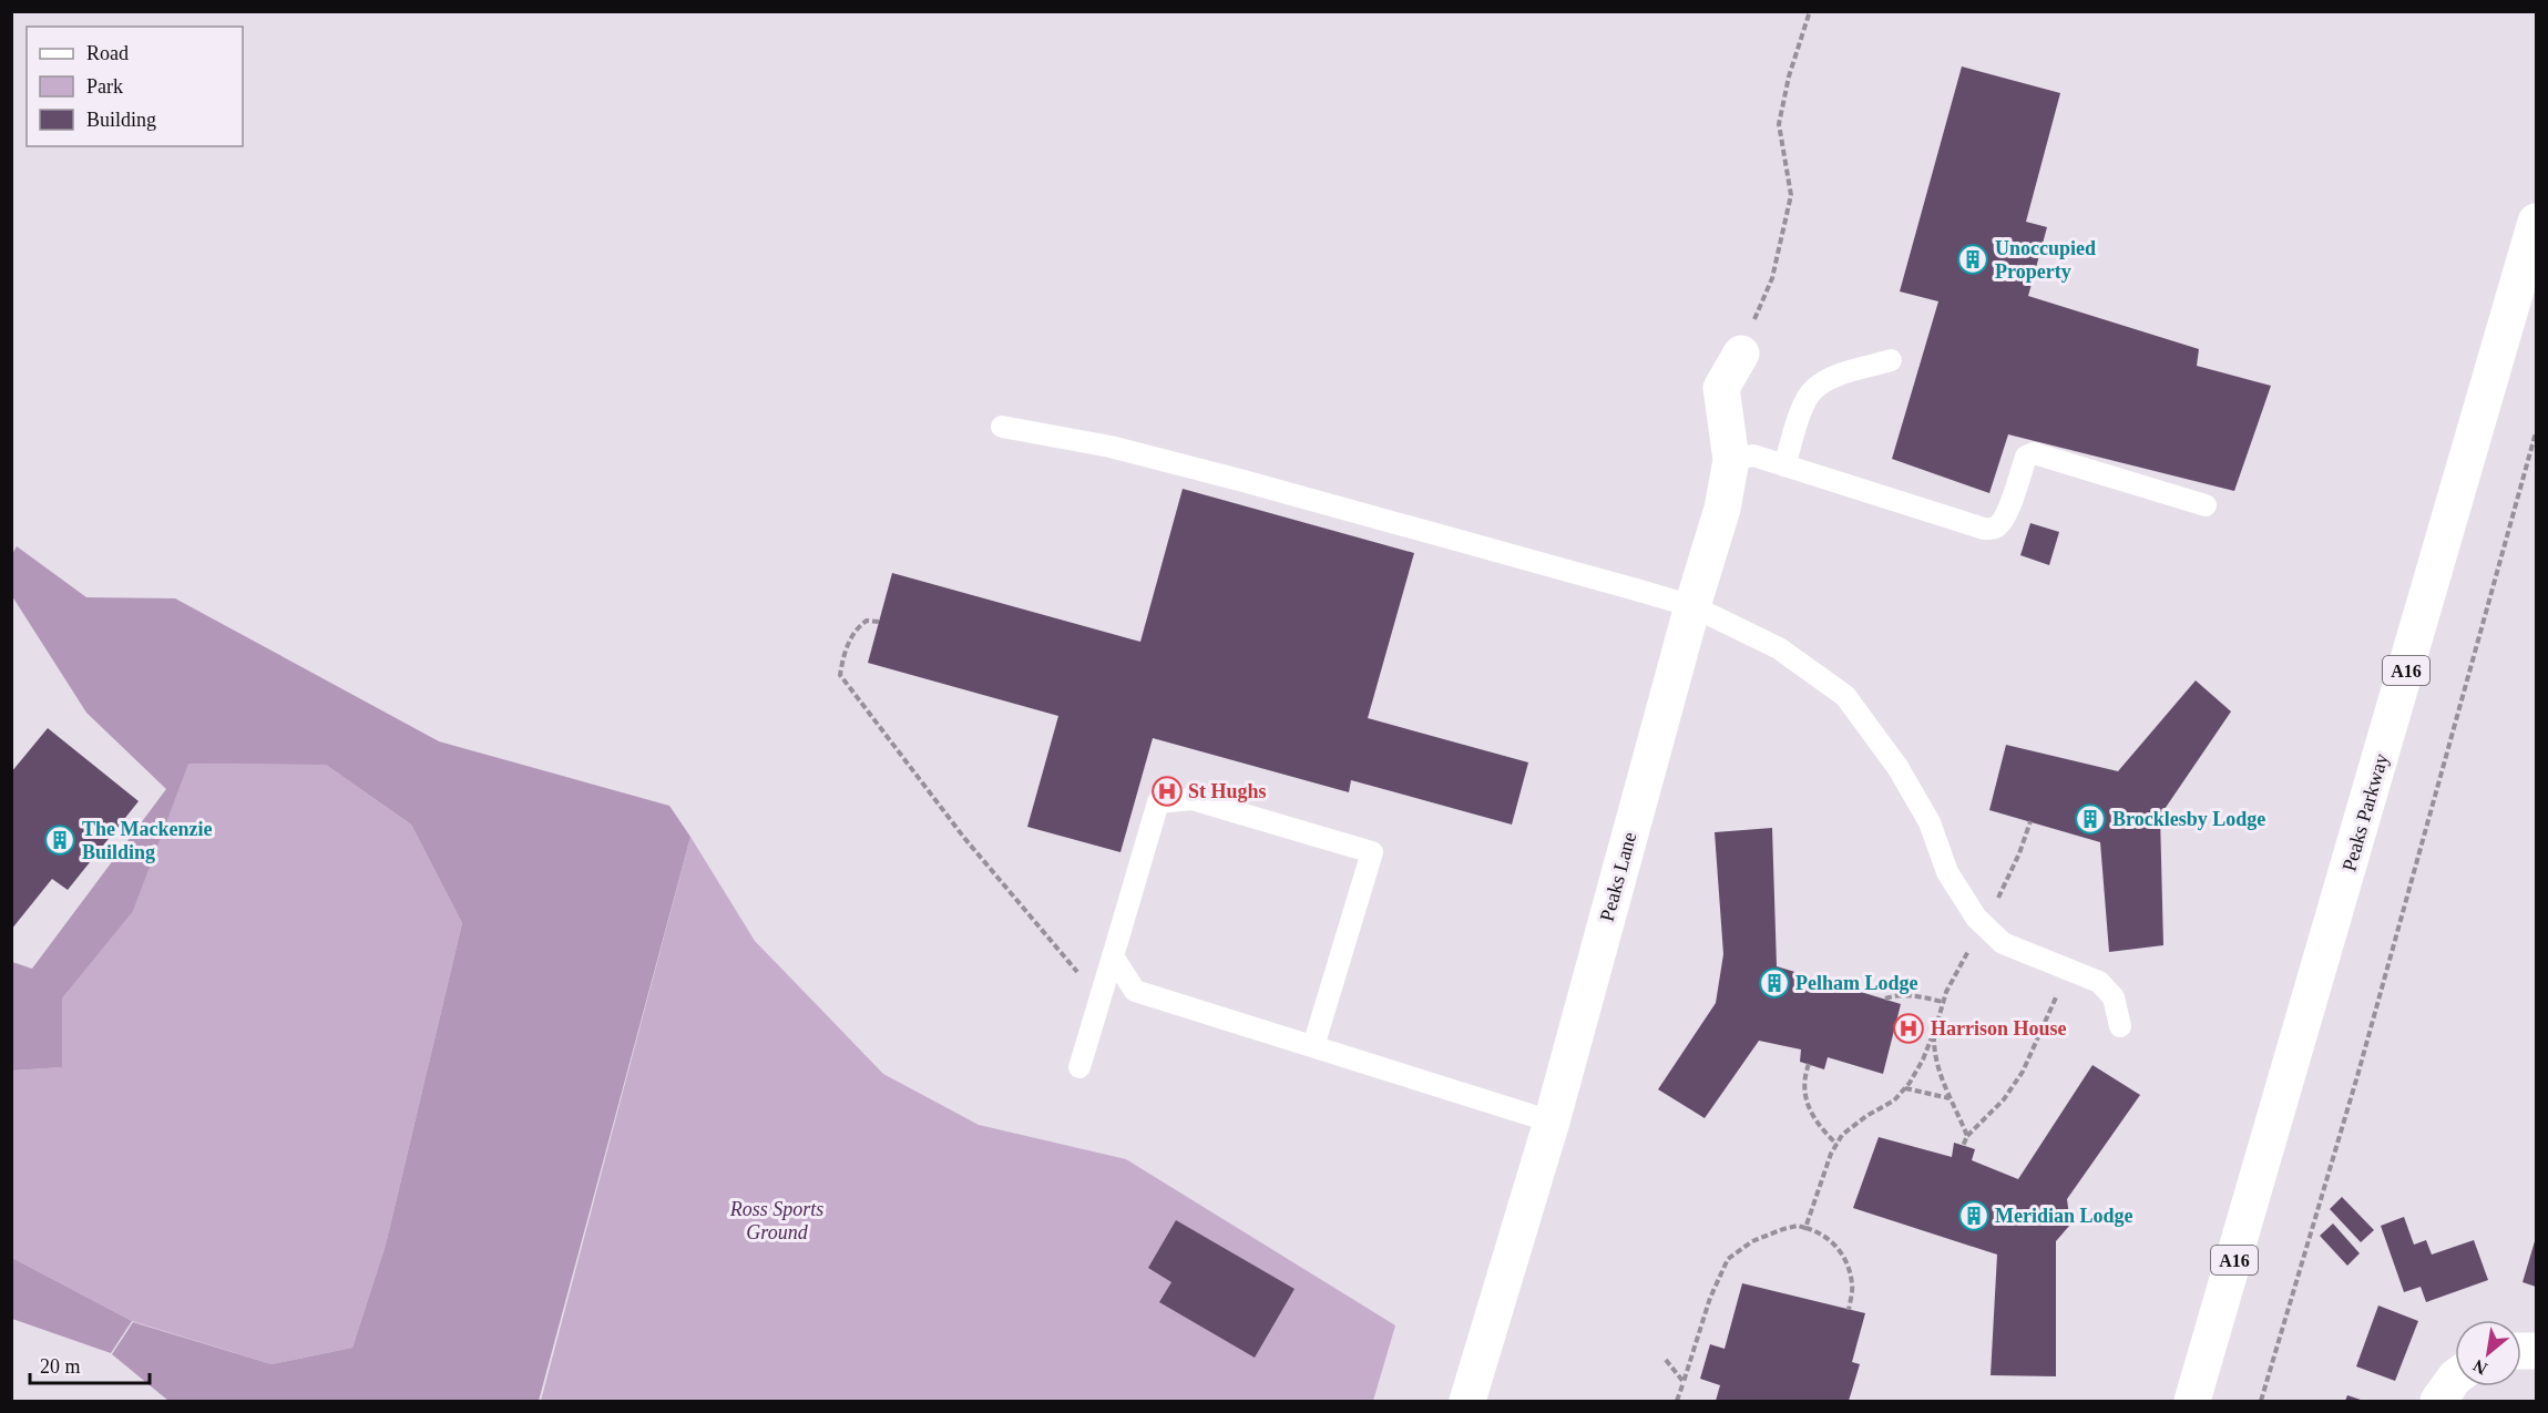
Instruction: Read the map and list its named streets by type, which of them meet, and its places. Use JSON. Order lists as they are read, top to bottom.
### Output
{
  "streets": {
    "main road": ["A16", "Peaks Parkway", "Peaks Lane"]
  },
  "parks": ["Ross Sports Ground"],
  "places": {
    "building": [
      "Unoccupied Property",
      "Brocklesby Lodge",
      "The Mackenzie Building",
      "Pelham Lodge",
      "Meridian Lodge"
    ],
    "hospital": ["St Hughs", "Harrison House"]
  },
  "legend": ["Road", "Park", "Building"],
  "scale_bar": "20 m",
  "north": "bottom left"
}
